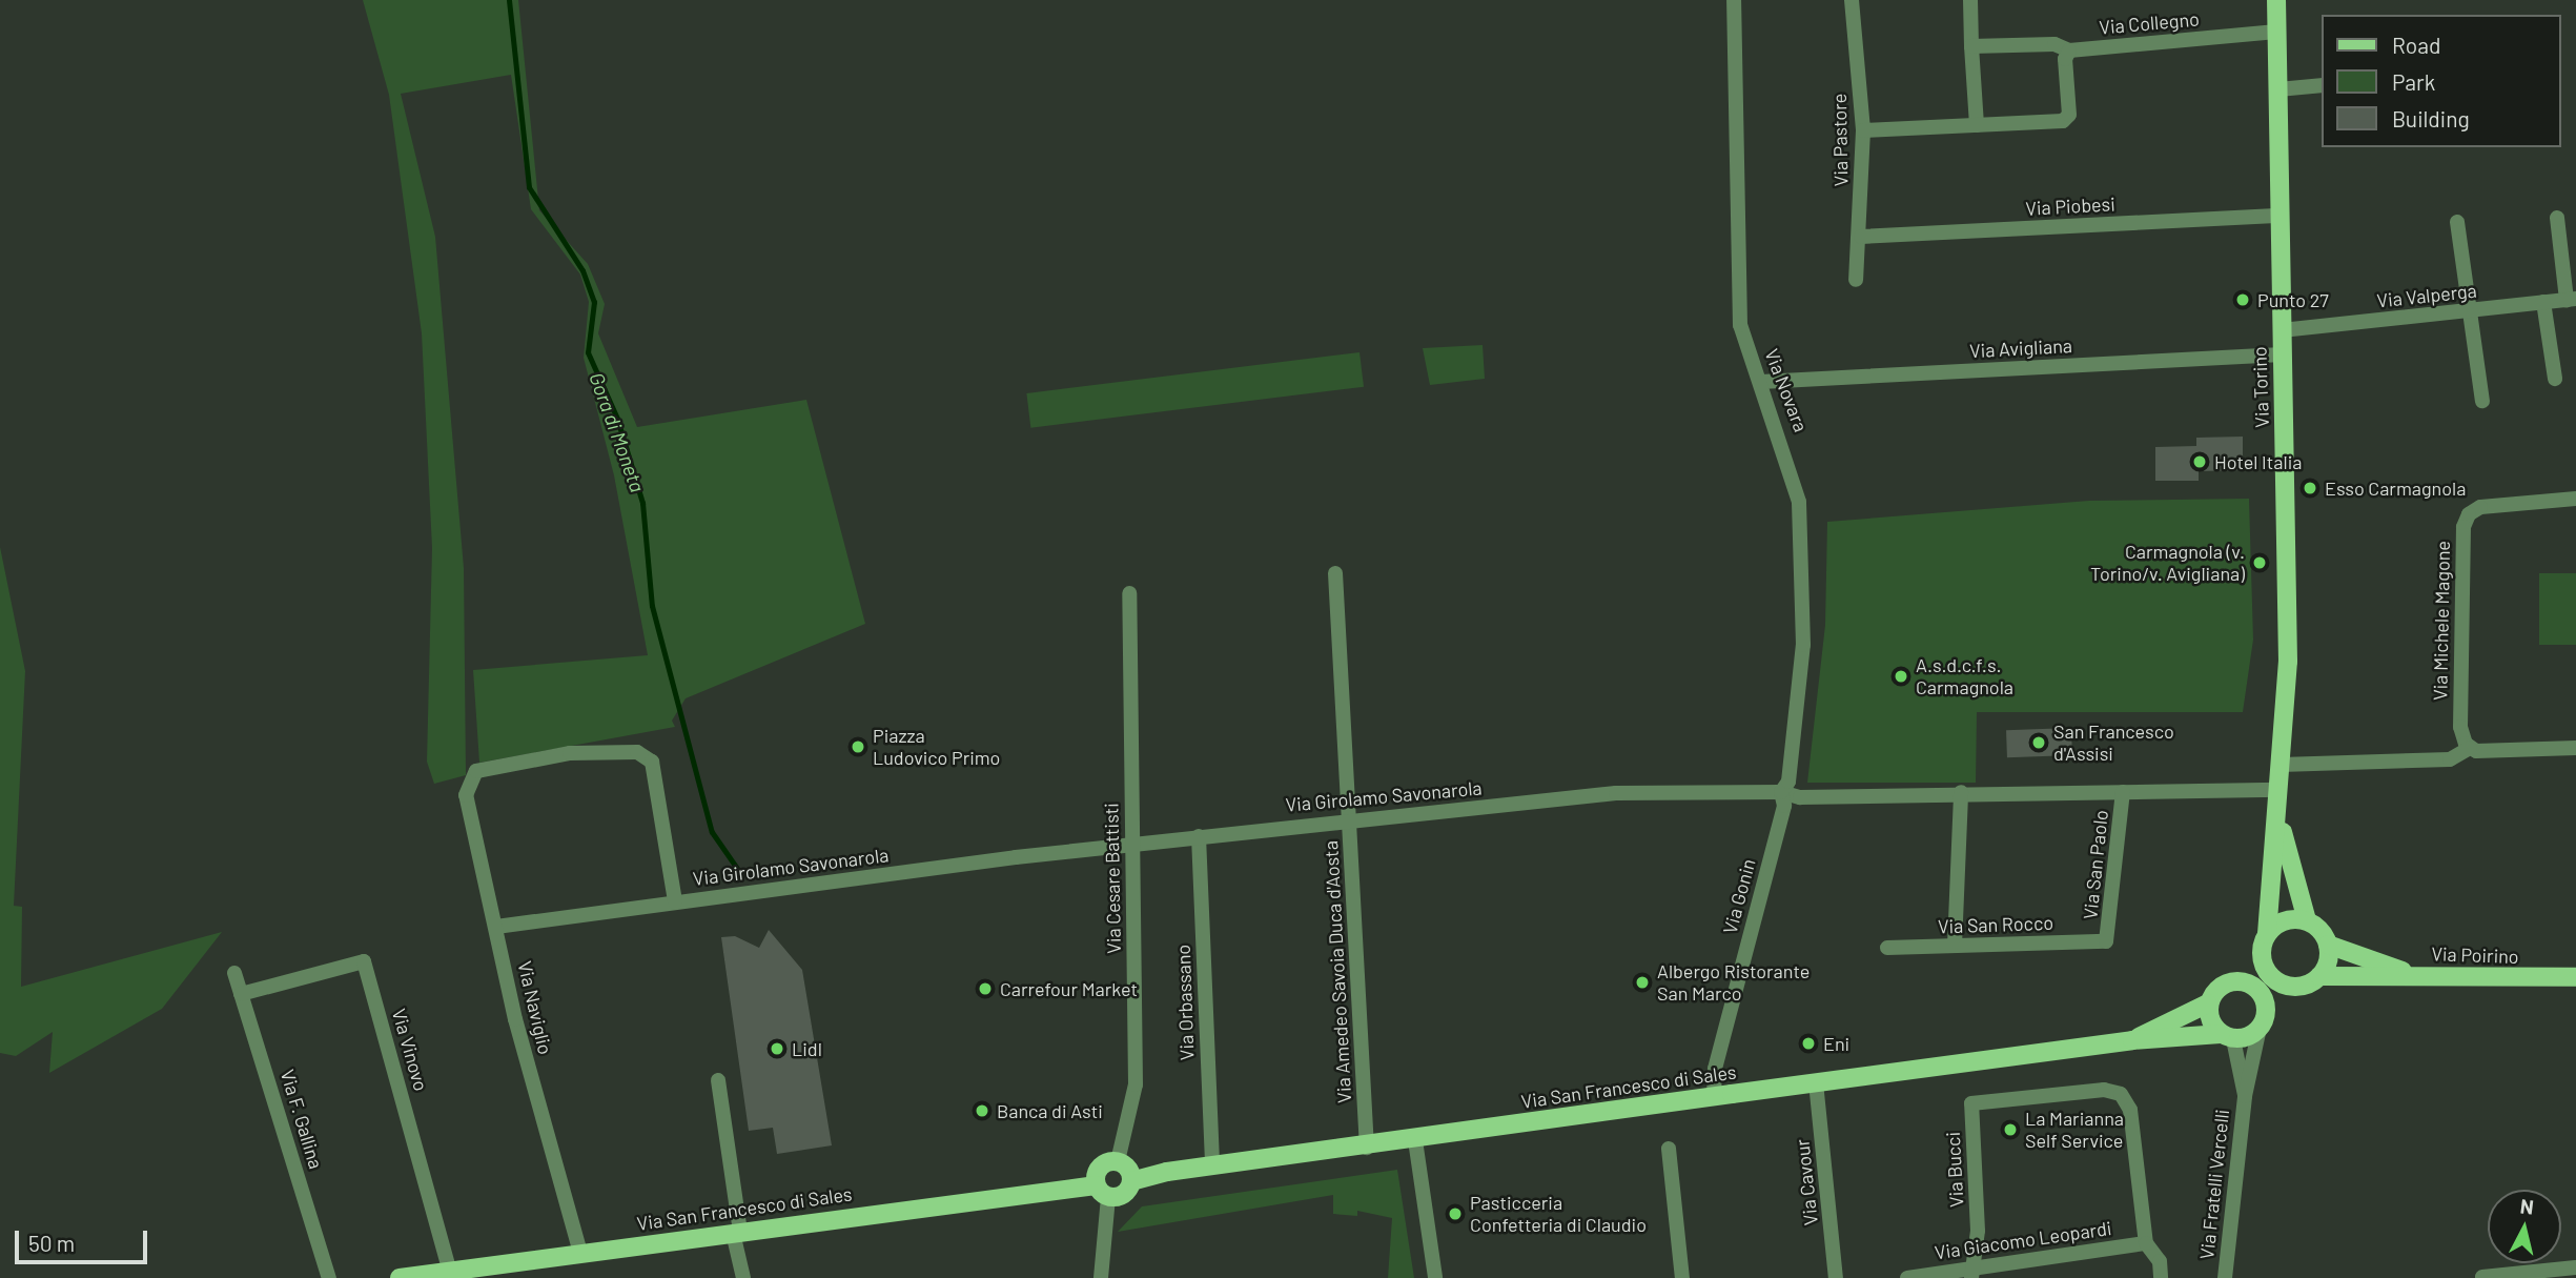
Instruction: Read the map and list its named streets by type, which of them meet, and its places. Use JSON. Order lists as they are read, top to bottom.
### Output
{
  "streets": {
    "main road": ["Via Torino", "Via Poirino", "Via San Francesco di Sales"],
    "street": [
      "Via Collegno",
      "Via Pastore",
      "Via Piobesi",
      "Via Valperga",
      "Via Avigliana",
      "Via Novara",
      "Via Michele Magone",
      "Via Girolamo Savonarola",
      "Via San Paolo",
      "Via Cesare Battisti",
      "Via Gonin",
      "Via San Rocco",
      "Via Amedeo Savoia Duca d'Aosta",
      "Via Orbassano",
      "Via Naviglio",
      "Via Vinovo",
      "Via F. Gallina",
      "Via Bucci",
      "Via Cavour",
      "Via Fratelli Vercelli",
      "Via Giacomo Leopardi"
    ]
  },
  "crossings": [
    ["Via Collegno", "Via Torino"],
    ["Via Pastore", "Via Piobesi"],
    ["Via Piobesi", "Via Torino"],
    ["Via Valperga", "Via Torino"],
    ["Via Avigliana", "Via Torino"],
    ["Via Avigliana", "Via Novara"],
    ["Via Torino", "Via Girolamo Savonarola"],
    ["Via Torino", "Via Poirino"],
    ["Via Novara", "Via Girolamo Savonarola"],
    ["Via Novara", "Via Gonin"],
    ["Via Girolamo Savonarola", "Via San Paolo"],
    ["Via Girolamo Savonarola", "Via Cesare Battisti"],
    ["Via Girolamo Savonarola", "Via Gonin"],
    ["Via Girolamo Savonarola", "Via Amedeo Savoia Duca d'Aosta"],
    ["Via Girolamo Savonarola", "Via Orbassano"],
    ["Via Girolamo Savonarola", "Via Naviglio"],
    ["Via San Paolo", "Via San Rocco"],
    ["Via Gonin", "Via San Francesco di Sales"],
    ["Via Amedeo Savoia Duca d'Aosta", "Via San Francesco di Sales"],
    ["Via Orbassano", "Via San Francesco di Sales"],
    ["Via Naviglio", "Via San Francesco di Sales"],
    ["Via Vinovo", "Via San Francesco di Sales"],
    ["Via Vinovo", "Via F. Gallina"],
    ["Via San Francesco di Sales", "Via Cavour"],
    ["Via San Francesco di Sales", "Via Fratelli Vercelli"],
    ["Via Bucci", "Via Giacomo Leopardi"]
  ],
  "water": ["Gora di Moneta"],
  "places": [
    "Punto 27",
    "Hotel Italia",
    "Esso Carmagnola",
    "Carmagnola (v. Torino/v. Avigliana)",
    "A.s.d.c.f.s. Carmagnola",
    "San Francesco d'Assisi",
    "Piazza Ludovico Primo",
    "Albergo Ristorante San Marco",
    "Carrefour Market",
    "Eni",
    "Lidl",
    "Banca di Asti",
    "La Marianna Self Service",
    "Pasticceria Confetteria di Claudio"
  ],
  "legend": ["Road", "Park", "Building"],
  "scale_bar": "50 m",
  "north": "top"
}
